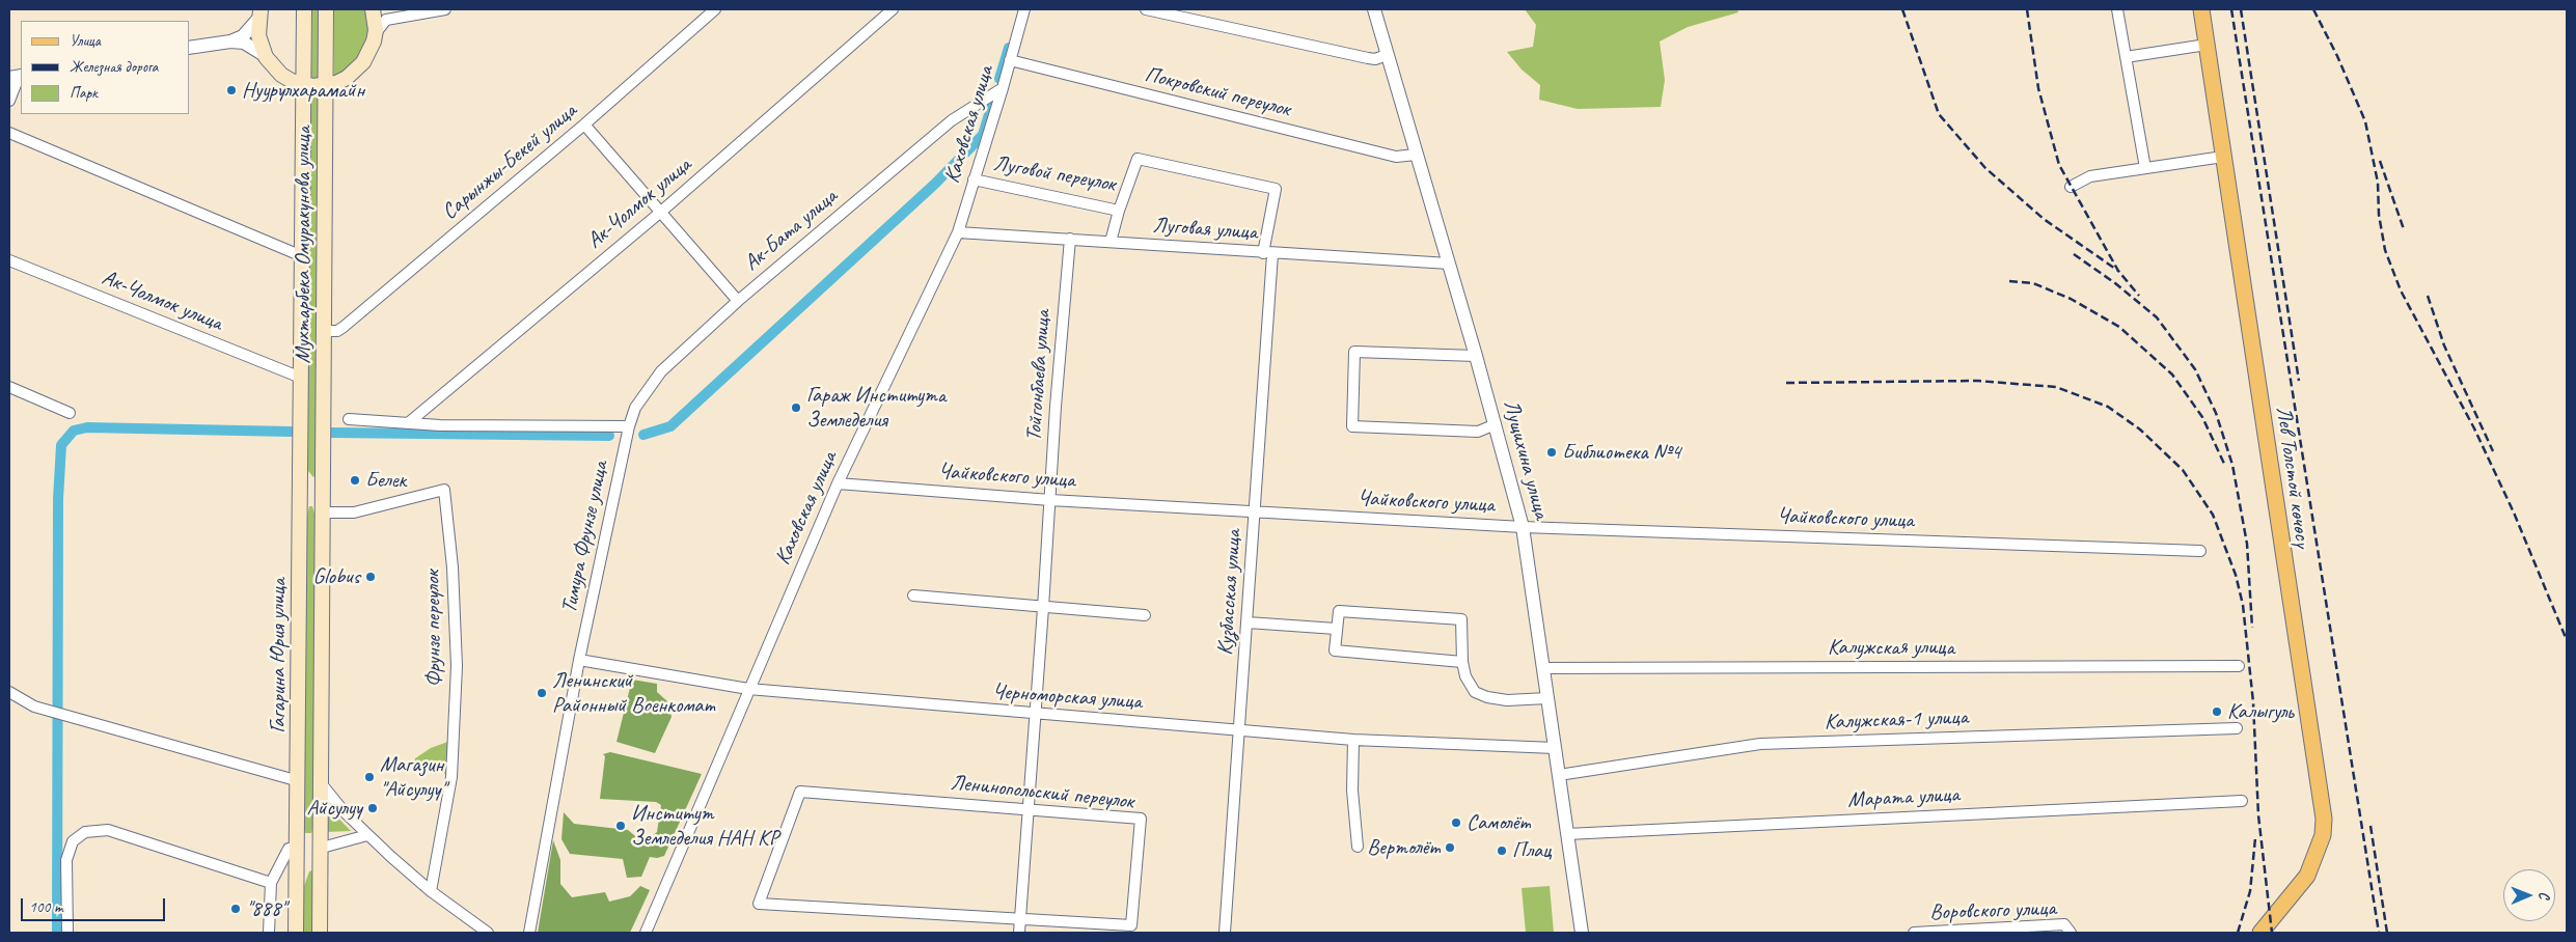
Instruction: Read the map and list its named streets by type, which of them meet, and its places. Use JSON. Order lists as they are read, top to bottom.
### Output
{
  "streets": {
    "main road": ["Мухтарбека Омуракунова улица", "Лев Толстой көчөсү", "Гагарина Юрия улица"],
    "street": [
      "Покровский переулок",
      "Каховская улица",
      "Сарынжы-Бекей улица",
      "Луговой переулок",
      "Ак-Чолмок улица",
      "Луговая улица",
      "Ак-Бата улица",
      "Тойгонбаева улица",
      "Лущихина улица",
      "Чайковского улица",
      "Тимура Фрунзе улица",
      "Кузбасская улица",
      "Фрунзе переулок",
      "Калужская улица",
      "Черноморская улица",
      "Калужская-1 улица",
      "Ленинопольский переулок",
      "Марата улица",
      "Воровского улица"
    ]
  },
  "crossings": [
    ["Покровский переулок", "Каховская улица"],
    ["Покровский переулок", "Лущихина улица"],
    ["Каховская улица", "Луговой переулок"],
    ["Каховская улица", "Луговая улица"],
    ["Каховская улица", "Ак-Бата улица"],
    ["Каховская улица", "Чайковского улица"],
    ["Каховская улица", "Черноморская улица"],
    ["Сарынжы-Бекей улица", "Мухтарбека Омуракунова улица"],
    ["Луговой переулок", "Луговая улица"],
    ["Луговой переулок", "Кузбасская улица"],
    ["Ак-Чолмок улица", "Мухтарбека Омуракунова улица"],
    ["Ак-Чолмок улица", "Тимура Фрунзе улица"],
    ["Ак-Чолмок улица", "Гагарина Юрия улица"],
    ["Луговая улица", "Тойгонбаева улица"],
    ["Луговая улица", "Лущихина улица"],
    ["Луговая улица", "Кузбасская улица"],
    ["Ак-Бата улица", "Тимура Фрунзе улица"],
    ["Мухтарбека Омуракунова улица", "Гагарина Юрия улица"],
    ["Тойгонбаева улица", "Чайковского улица"],
    ["Тойгонбаева улица", "Черноморская улица"],
    ["Тойгонбаева улица", "Ленинопольский переулок"],
    ["Лущихина улица", "Чайковского улица"],
    ["Лущихина улица", "Калужская улица"],
    ["Лущихина улица", "Черноморская улица"],
    ["Лущихина улица", "Калужская-1 улица"],
    ["Лущихина улица", "Марата улица"],
    ["Чайковского улица", "Кузбасская улица"],
    ["Тимура Фрунзе улица", "Черноморская улица"],
    ["Кузбасская улица", "Черноморская улица"],
    ["Фрунзе переулок", "Гагарина Юрия улица"]
  ],
  "places": [
    "Нуурулхарамайн",
    "Гараж Института Земледелия",
    "Библиотека №4",
    "Белек",
    "Globus",
    "Ленинский Районный Военкомат",
    "Калыгуль",
    "Магазин \"Айсулуу\"",
    "Айсулуу",
    "Самолёт",
    "Институт Земледелия НАН КР",
    "Вертолёт",
    "Плац",
    "\"888\""
  ],
  "legend": ["Улица", "Железная дорога", "Парк"],
  "scale_bar": "100 m",
  "north": "right"
}
